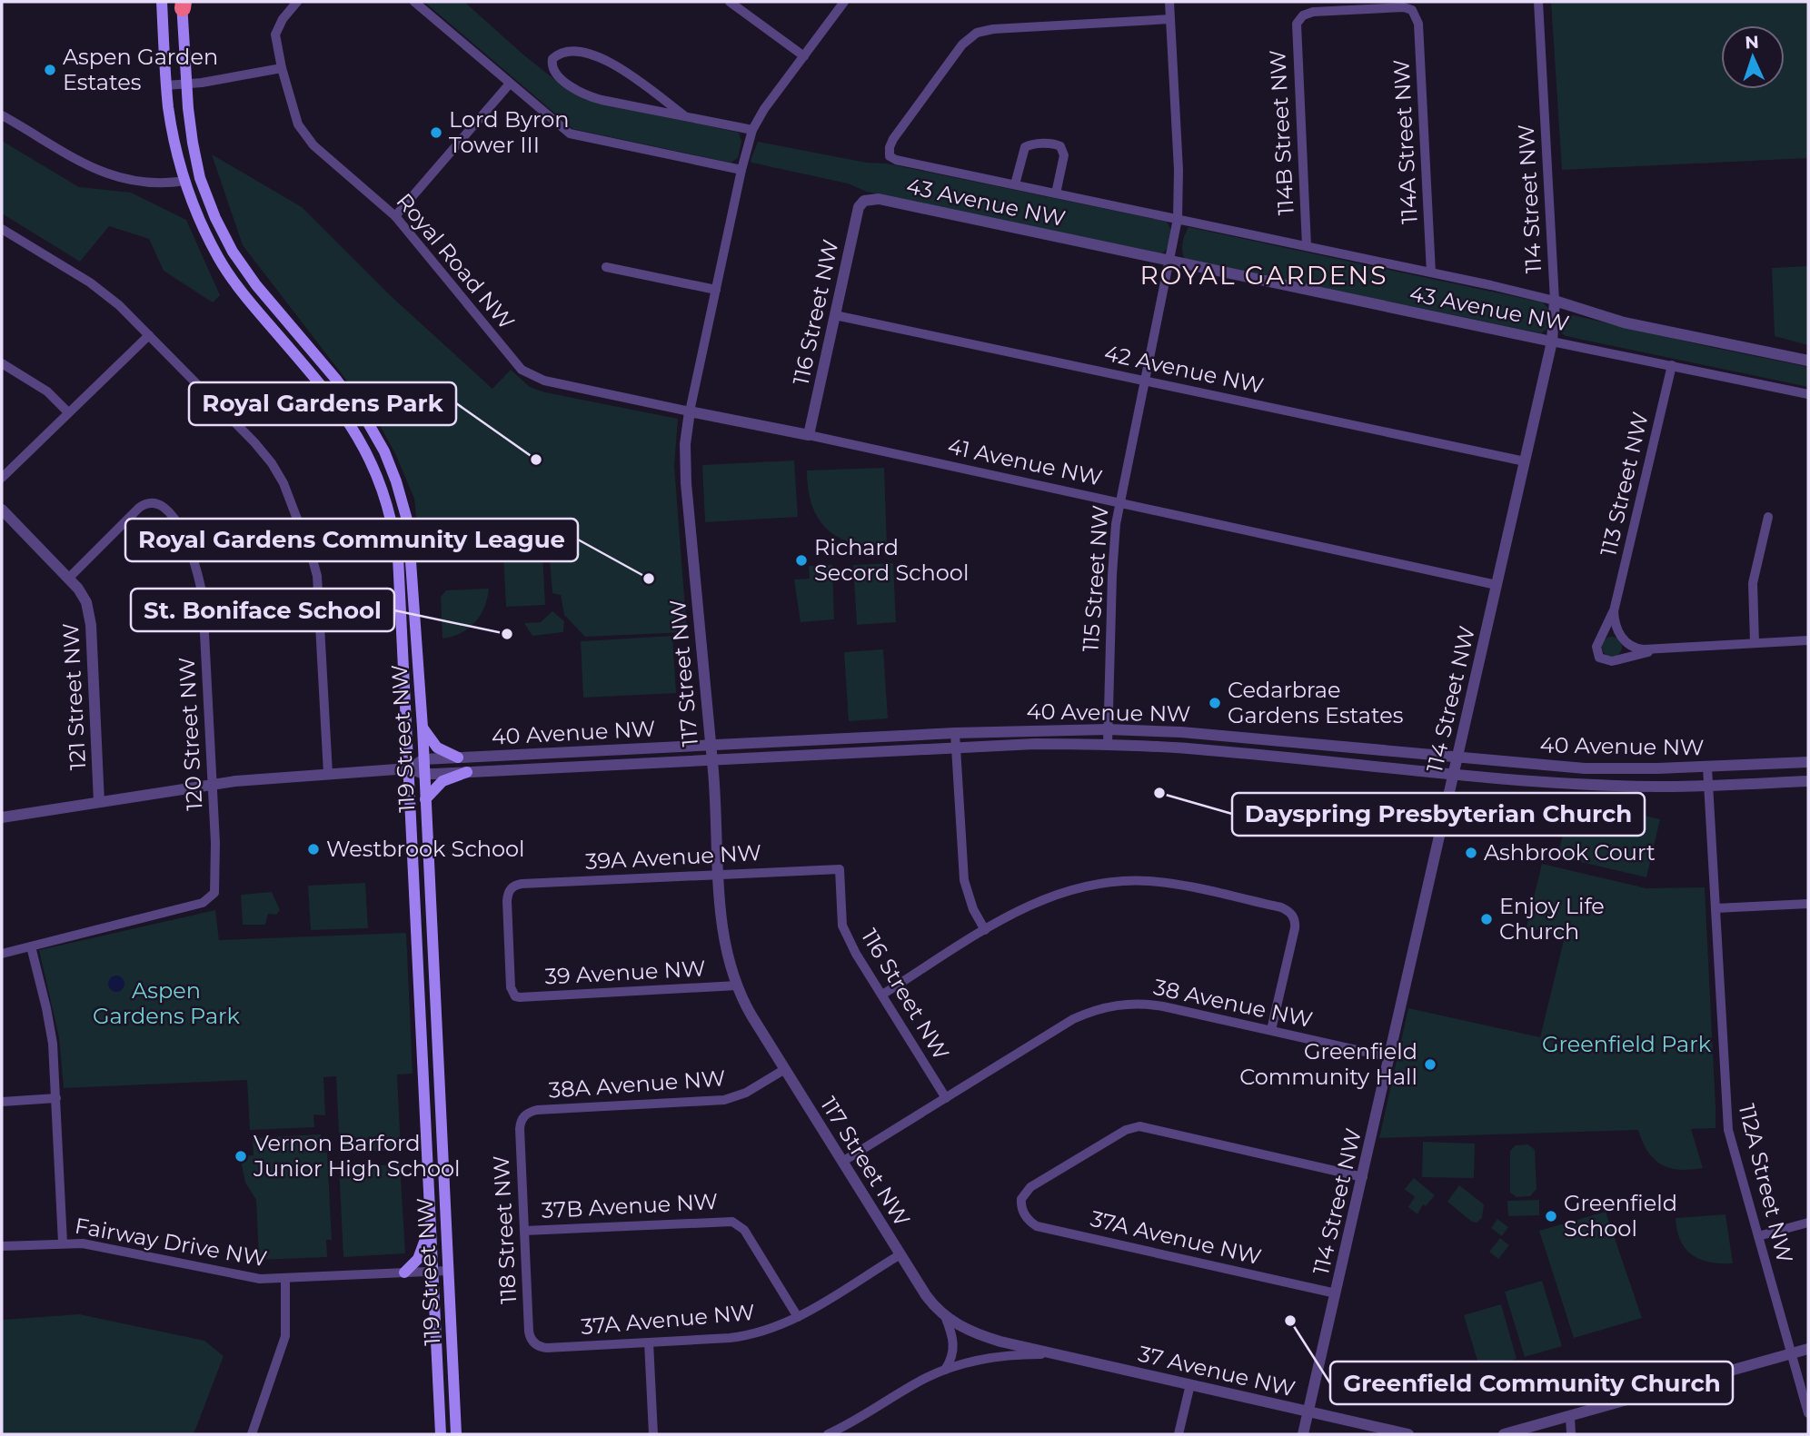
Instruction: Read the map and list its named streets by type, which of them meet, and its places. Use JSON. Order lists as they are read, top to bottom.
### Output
{
  "streets": {
    "main road": ["119 Street NW"],
    "street": [
      "114B Street NW",
      "114A Street NW",
      "114 Street NW",
      "43 Avenue NW",
      "Royal Road NW",
      "116 Street NW",
      "42 Avenue NW",
      "41 Avenue NW",
      "113 Street NW",
      "115 Street NW",
      "117 Street NW",
      "121 Street NW",
      "40 Avenue NW",
      "120 Street NW",
      "39A Avenue NW",
      "39 Avenue NW",
      "38 Avenue NW",
      "38A Avenue NW",
      "112A Street NW",
      "37B Avenue NW",
      "118 Street NW",
      "37A Avenue NW",
      "Fairway Drive NW",
      "37 Avenue NW"
    ]
  },
  "crossings": [
    ["114B Street NW", "114A Street NW"],
    ["114B Street NW", "43 Avenue NW"],
    ["114A Street NW", "43 Avenue NW"],
    ["114 Street NW", "43 Avenue NW"],
    ["114 Street NW", "42 Avenue NW"],
    ["114 Street NW", "41 Avenue NW"],
    ["114 Street NW", "40 Avenue NW"],
    ["114 Street NW", "38 Avenue NW"],
    ["114 Street NW", "37A Avenue NW"],
    ["114 Street NW", "37 Avenue NW"],
    ["43 Avenue NW", "116 Street NW"],
    ["43 Avenue NW", "113 Street NW"],
    ["43 Avenue NW", "115 Street NW"],
    ["Royal Road NW", "41 Avenue NW"],
    ["116 Street NW", "42 Avenue NW"],
    ["116 Street NW", "41 Avenue NW"],
    ["116 Street NW", "39A Avenue NW"],
    ["116 Street NW", "38 Avenue NW"],
    ["42 Avenue NW", "115 Street NW"],
    ["41 Avenue NW", "115 Street NW"],
    ["41 Avenue NW", "117 Street NW"],
    ["115 Street NW", "40 Avenue NW"],
    ["117 Street NW", "40 Avenue NW"],
    ["117 Street NW", "39A Avenue NW"],
    ["117 Street NW", "39 Avenue NW"],
    ["117 Street NW", "38 Avenue NW"],
    ["117 Street NW", "38A Avenue NW"],
    ["117 Street NW", "37A Avenue NW"],
    ["117 Street NW", "37 Avenue NW"],
    ["121 Street NW", "40 Avenue NW"],
    ["121 Street NW", "120 Street NW"],
    ["40 Avenue NW", "120 Street NW"],
    ["40 Avenue NW", "119 Street NW"],
    ["40 Avenue NW", "112A Street NW"],
    ["119 Street NW", "Fairway Drive NW"],
    ["39A Avenue NW", "39 Avenue NW"],
    ["38A Avenue NW", "118 Street NW"],
    ["37B Avenue NW", "118 Street NW"],
    ["37B Avenue NW", "37A Avenue NW"],
    ["118 Street NW", "37A Avenue NW"]
  ],
  "districts": ["ROYAL GARDENS"],
  "parks": ["Aspen Gardens Park", "Greenfield Park"],
  "places": [
    "Aspen Garden Estates",
    "Lord Byron Tower III",
    "Royal Gardens Park",
    "Richard Secord School",
    "Royal Gardens Community League",
    "St. Boniface School",
    "Cedarbrae Gardens Estates",
    "Dayspring Presbyterian Church",
    "Westbrook School",
    "Ashbrook Court",
    "Enjoy Life Church",
    "Greenfield Community Hall",
    "Vernon Barford Junior High School",
    "Greenfield School",
    "Greenfield Community Church"
  ],
  "north": "top"
}
